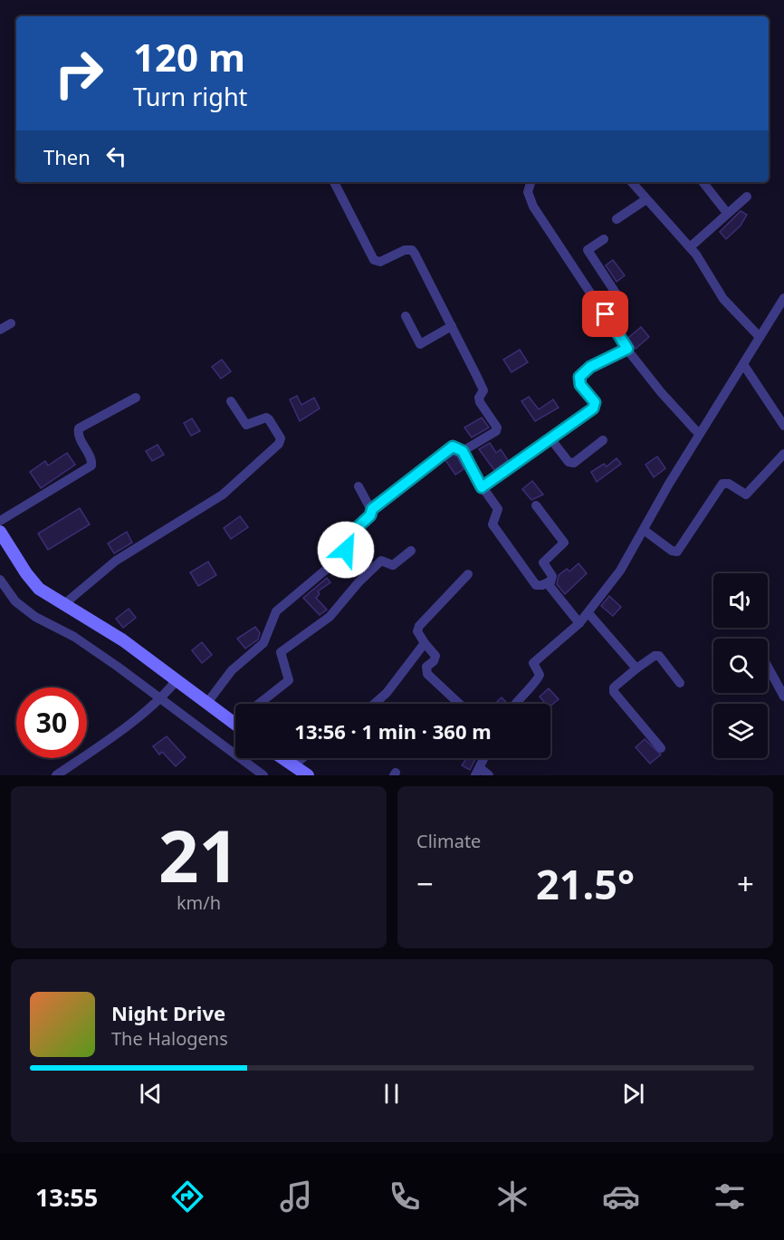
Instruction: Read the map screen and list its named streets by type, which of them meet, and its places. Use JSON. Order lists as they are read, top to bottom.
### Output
{
  "page": {
    "turn": ["120 m", "Turn right"],
    "then": "Then",
    "limit": "30",
    "trip": "13:56 · 1 min · 360 m",
    "tile": [
      ["21", "km/h"],
      "Climate"
    ],
    "heat": ["−", "21.5°", "+"],
    "song": ["Night Drive", "The Halogens"],
    "tabs": "13:55"
  }
}
